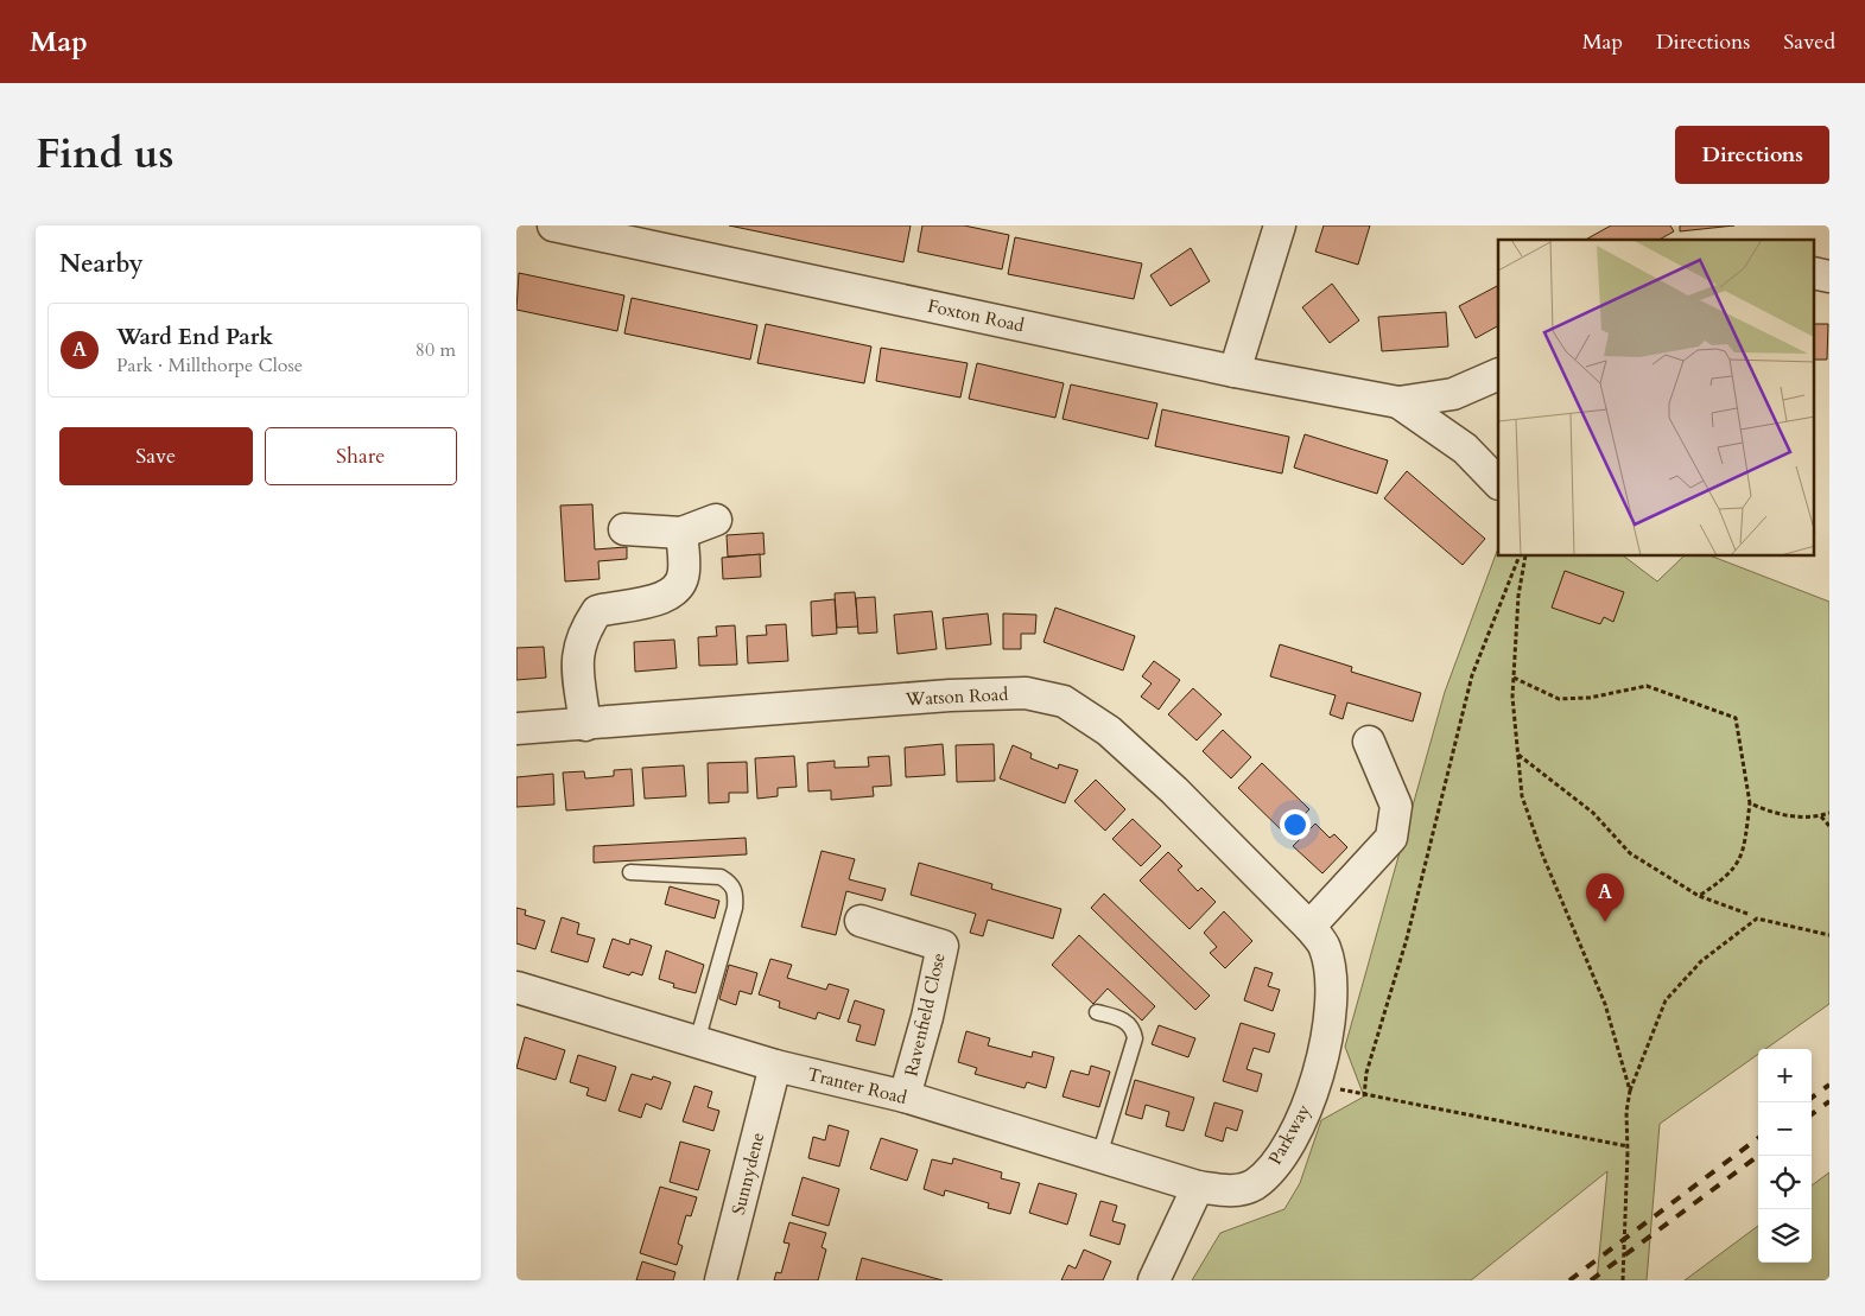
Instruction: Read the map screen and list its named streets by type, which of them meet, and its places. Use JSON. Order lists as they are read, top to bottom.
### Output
{
  "streets": {
    "street": [
      "Foxton Road",
      "Watson Road",
      "Ravenfield Close",
      "Tranter Road",
      "Parkway",
      "Sunnydene"
    ]
  },
  "crossings": [
    ["Watson Road", "Parkway"],
    ["Ravenfield Close", "Tranter Road"],
    ["Tranter Road", "Parkway"],
    ["Tranter Road", "Sunnydene"]
  ],
  "page": {
    "header": "Map",
    "nav": ["Map", "Directions", "Saved"],
    "title": "Find us",
    "buttons": [
      "Directions",
      ["Save", "Share"]
    ],
    "heading": "Nearby",
    "list": [
      {
        "mark": "A",
        "name": "Ward End Park",
        "note": "Park · Millthorpe Close",
        "value": "80 m"
      }
    ],
    "pins": "A",
    "map_buttons": ["+", "−"]
  }
}
